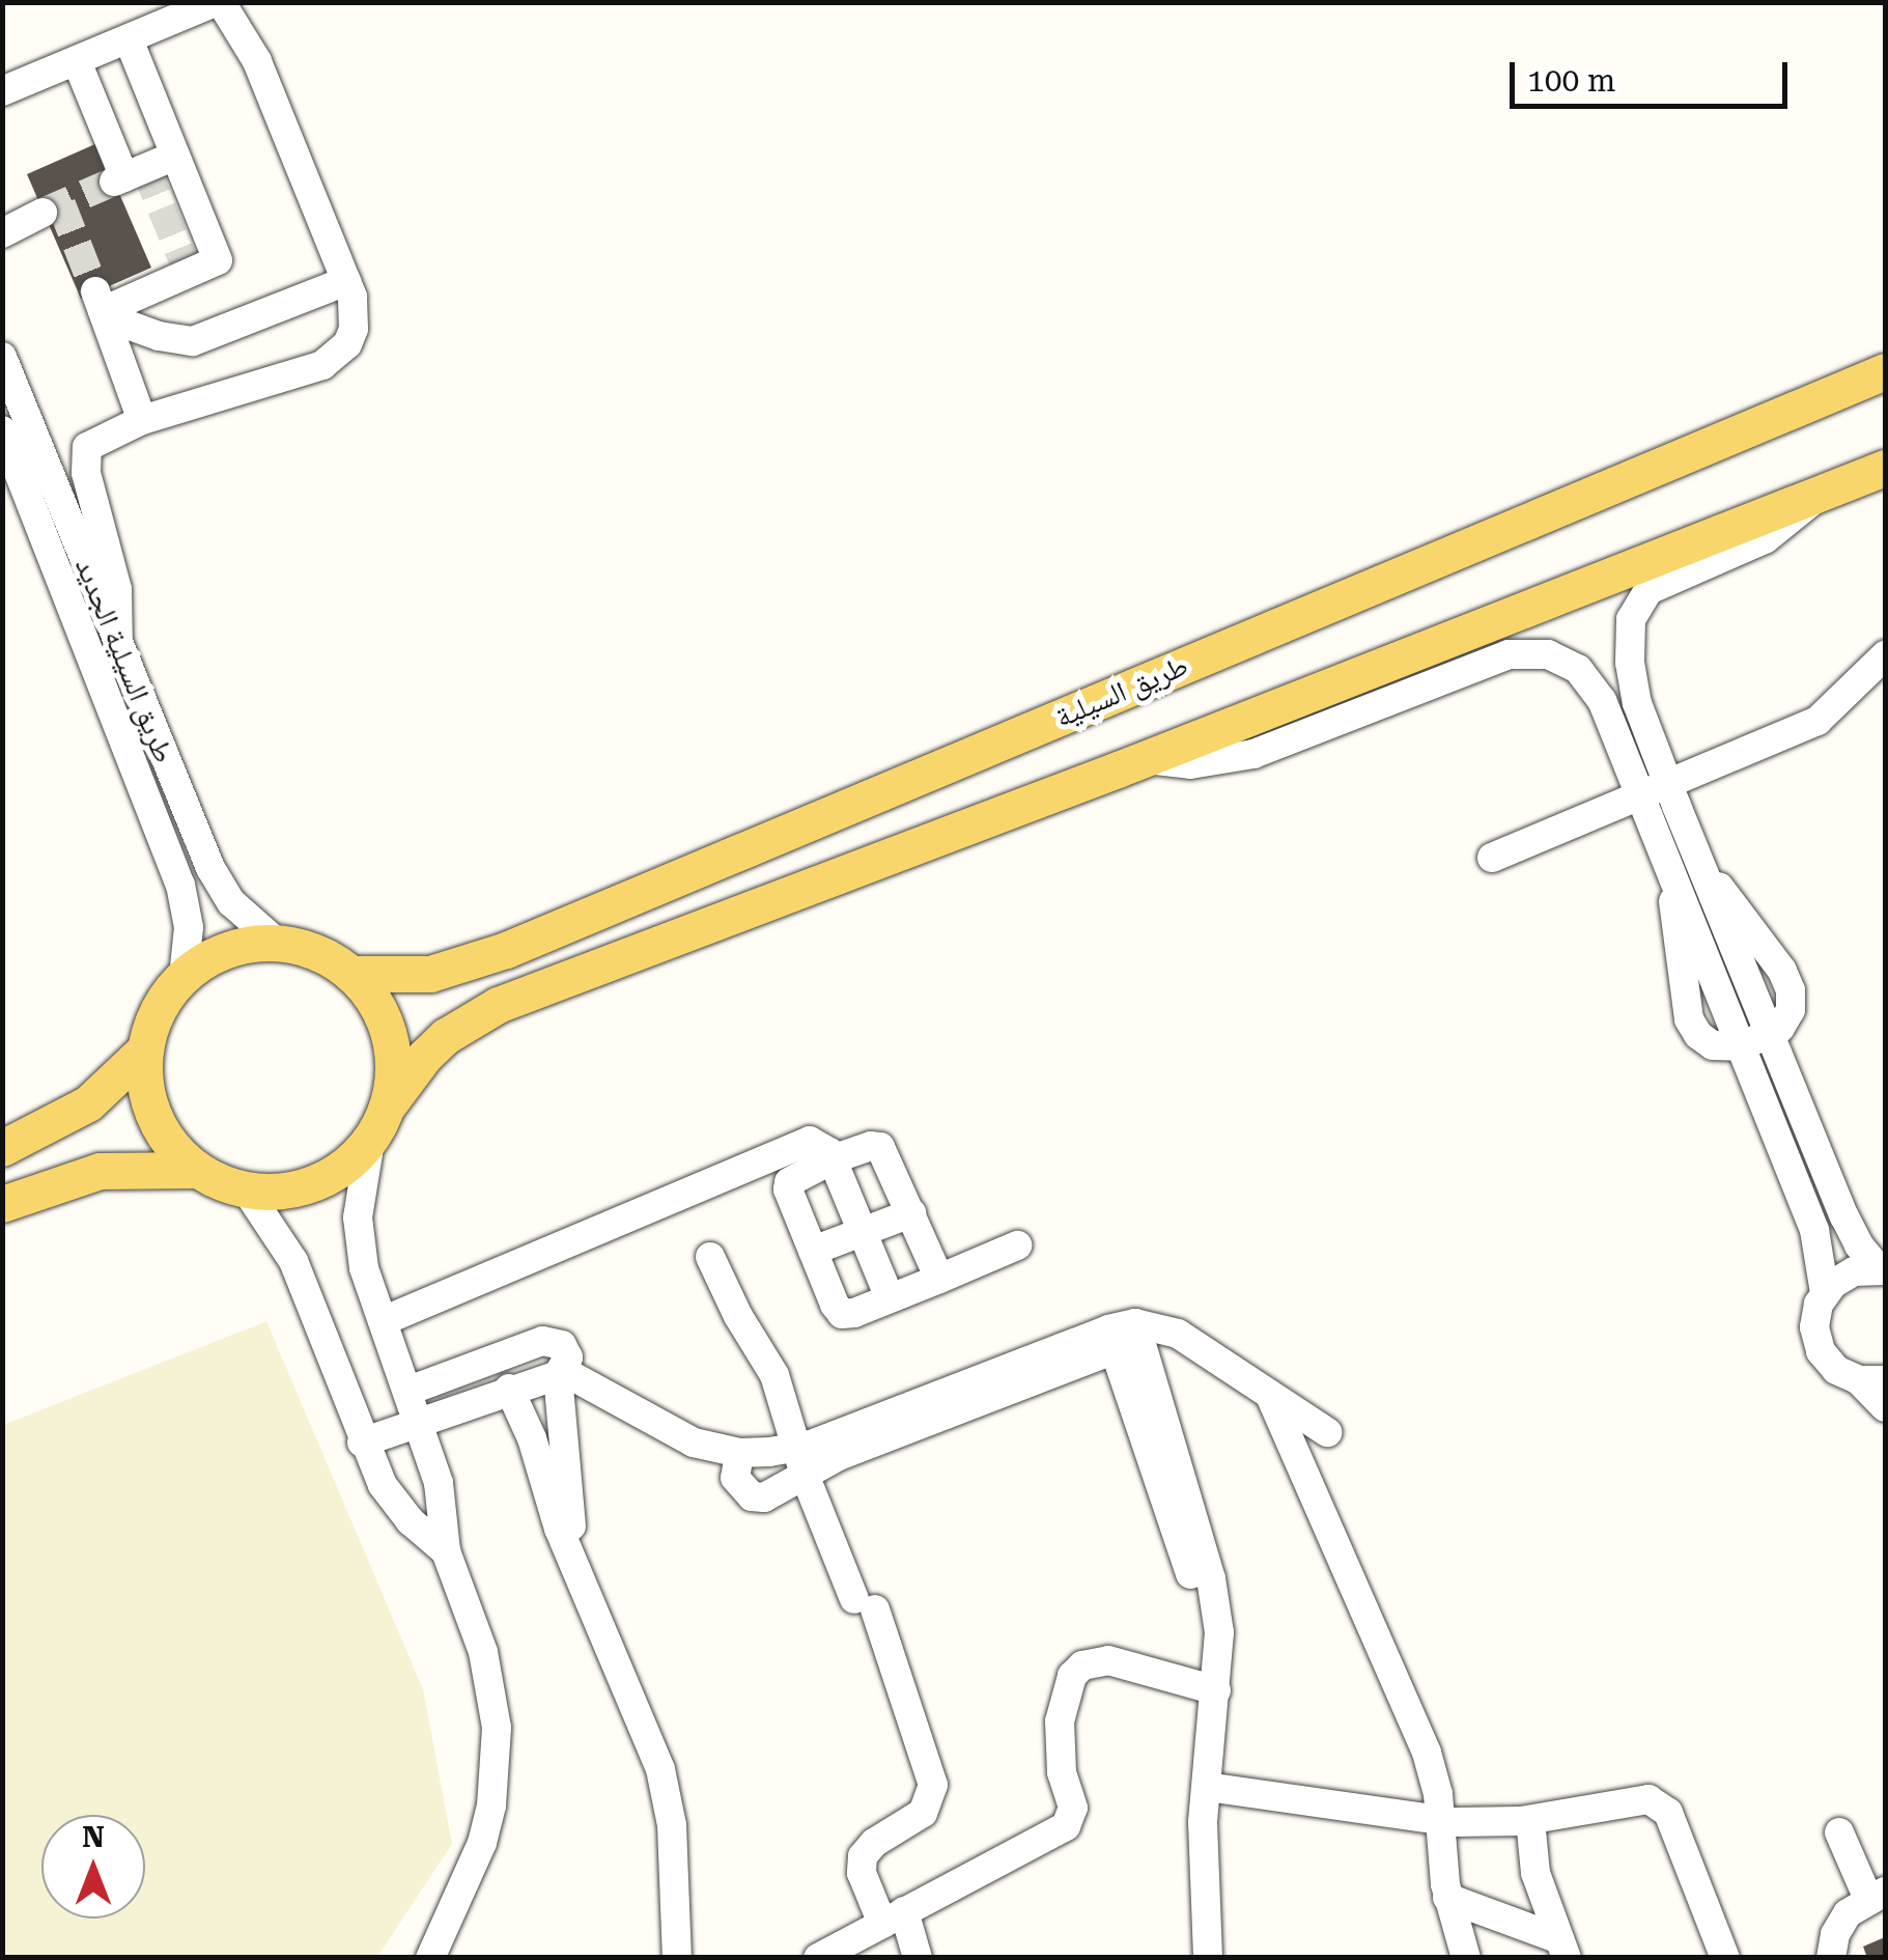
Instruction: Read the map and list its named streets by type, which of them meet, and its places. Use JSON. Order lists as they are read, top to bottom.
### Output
{
  "streets": {
    "main road": ["طريق السيلية"],
    "street": ["طريق السيلية الجديد"]
  },
  "crossings": [
    ["طريق السيلية الجديد", "طريق السيلية"]
  ],
  "scale_bar": "100 m",
  "north": "top"
}
